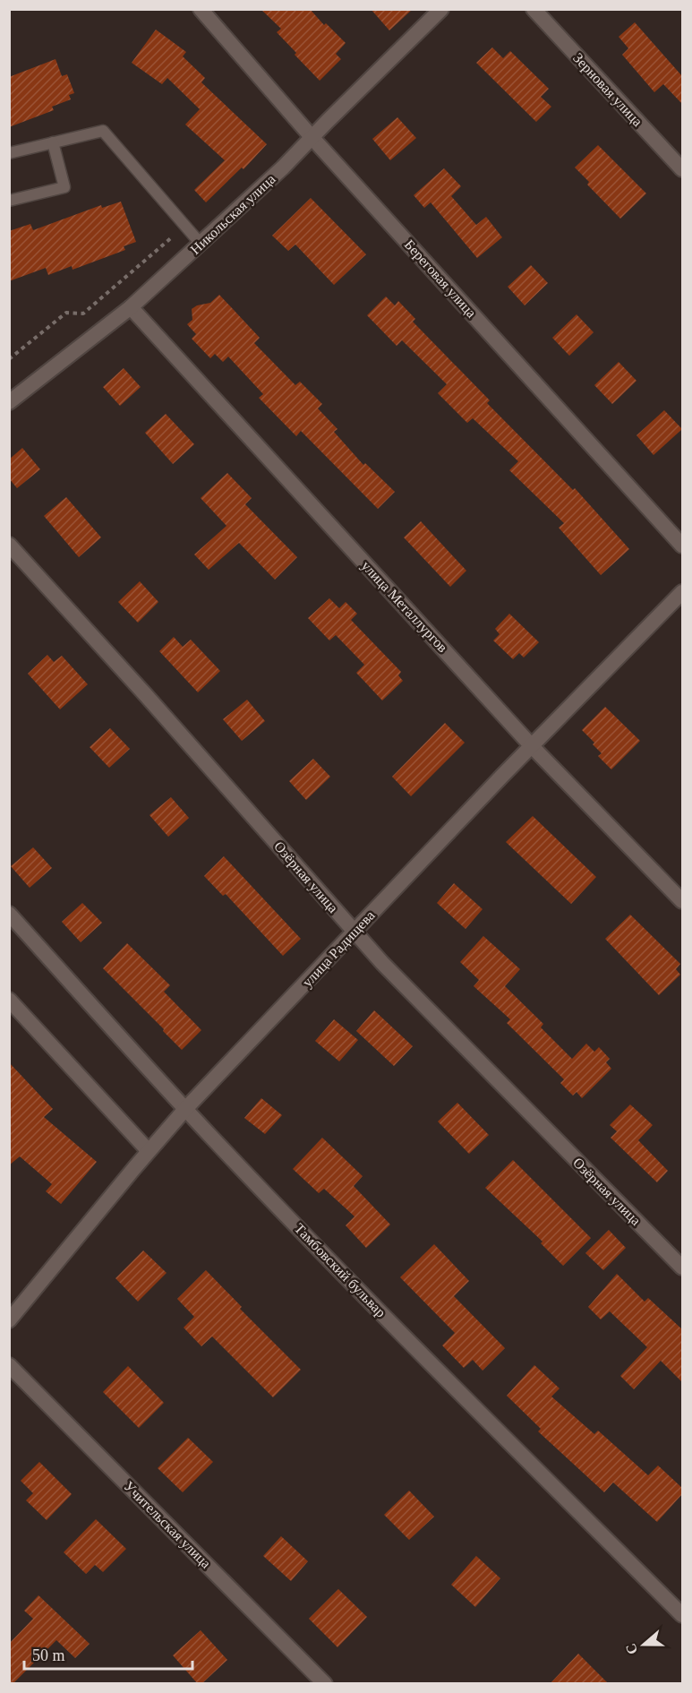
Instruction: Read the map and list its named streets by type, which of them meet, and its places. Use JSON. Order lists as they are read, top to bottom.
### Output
{
  "streets": {
    "street": [
      "Зерновая улица",
      "Никольская улица",
      "Береговая улица",
      "улица Металлургов",
      "Озёрная улица",
      "улица Радищева",
      "Тамбовский бульвар",
      "Учительская улица"
    ]
  },
  "crossings": [
    ["Никольская улица", "Береговая улица"],
    ["Никольская улица", "улица Металлургов"],
    ["улица Металлургов", "улица Радищева"],
    ["Озёрная улица", "улица Радищева"],
    ["улица Радищева", "Тамбовский бульвар"]
  ],
  "scale_bar": "50 m",
  "north": "left"
}
